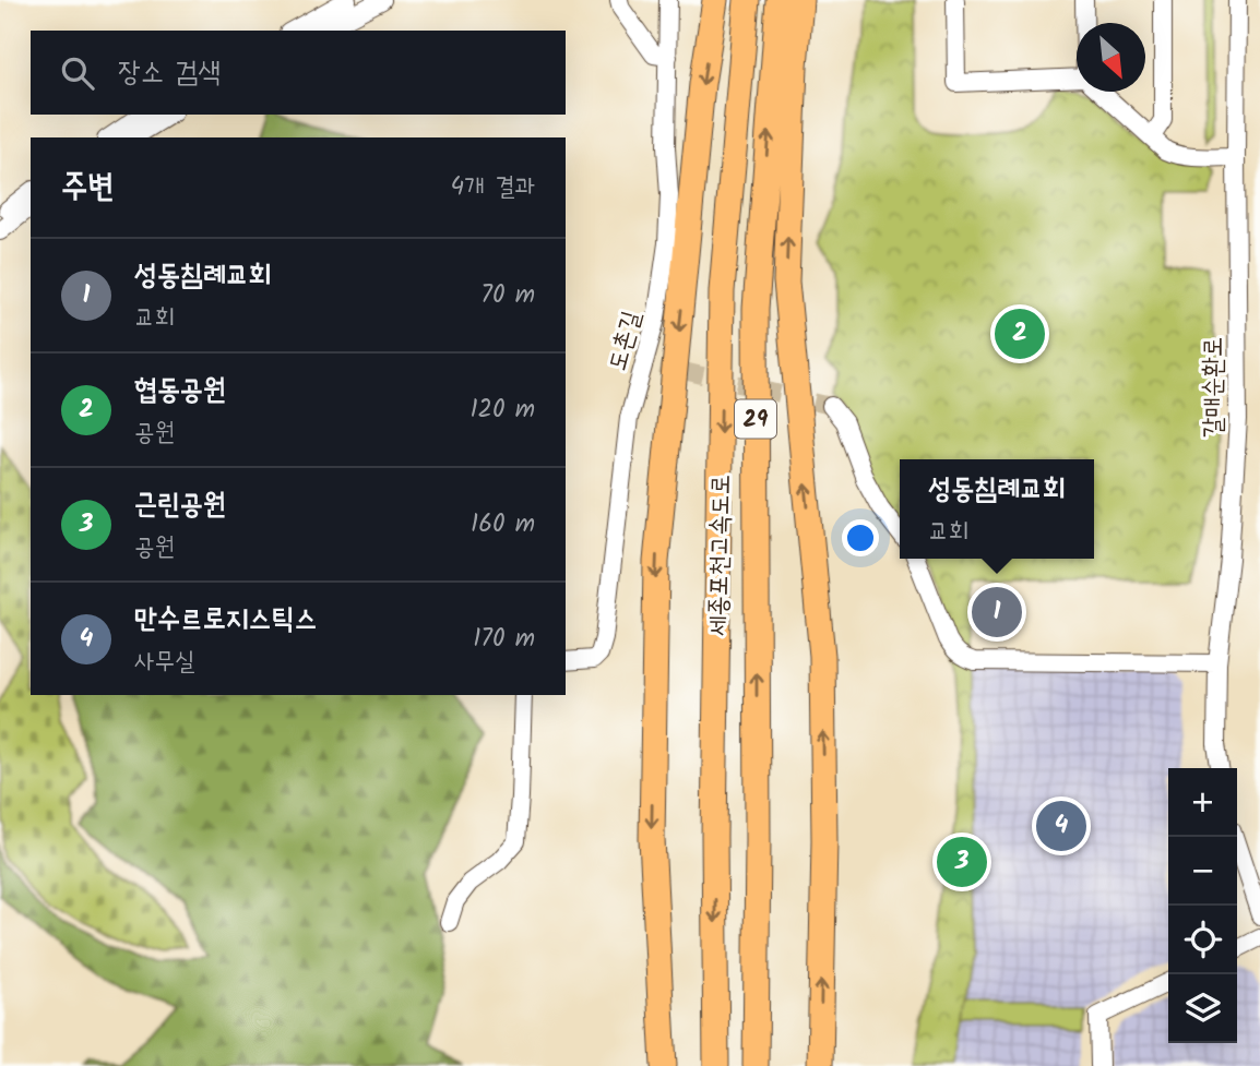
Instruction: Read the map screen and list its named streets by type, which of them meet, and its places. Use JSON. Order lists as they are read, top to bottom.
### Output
{
  "streets": {
    "highway": ["29", "세종포천고속도로"],
    "street": ["도촌길", "갈매순환로"]
  },
  "north": "bottom right",
  "page": {
    "search": "장소 검색",
    "heading": ["주변", "4개 결과"],
    "list": [
      {
        "mark": "1",
        "name": "성동침례교회",
        "note": "교회",
        "value": "70 m"
      },
      {
        "mark": "2",
        "name": "협동공원",
        "note": "공원",
        "value": "120 m"
      },
      {
        "mark": "3",
        "name": "근린공원",
        "note": "공원",
        "value": "160 m"
      },
      {
        "mark": "4",
        "name": "만수르로지스틱스",
        "note": "사무실",
        "value": "170 m"
      }
    ],
    "pins": [
      "2",
      "1",
      "4",
      "3"
    ],
    "popup": ["성동침례교회", "교회"],
    "map_buttons": ["+", "−"]
  }
}
